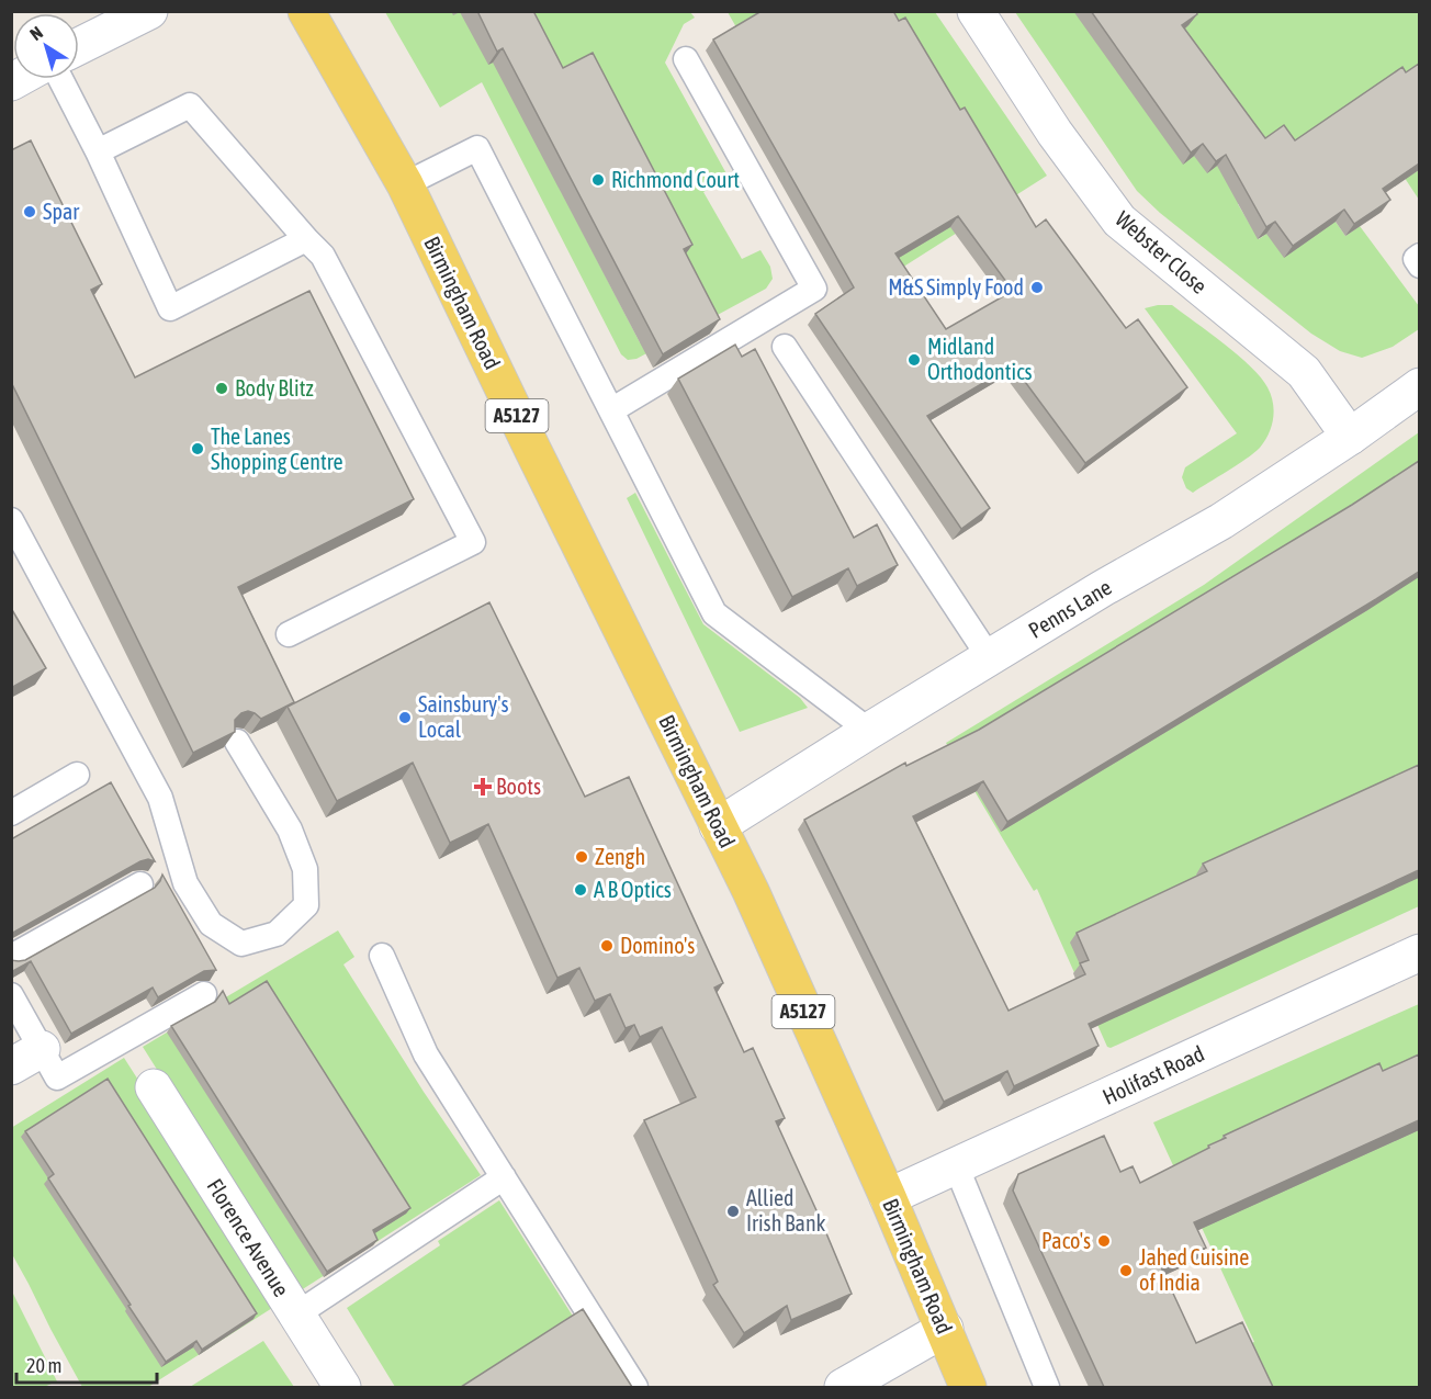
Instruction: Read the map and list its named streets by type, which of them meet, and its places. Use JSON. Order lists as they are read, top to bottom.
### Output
{
  "streets": {
    "main road": ["Birmingham Road", "A5127"],
    "street": [
      "Webster Close",
      "Penns Lane",
      "Holifast Road",
      "Florence Avenue"
    ]
  },
  "crossings": [
    ["Webster Close", "Penns Lane"],
    ["Birmingham Road", "Penns Lane"],
    ["Birmingham Road", "Holifast Road"]
  ],
  "places": {
    "other": [
      "Richmond Court",
      "Spar",
      "M&S Simply Food",
      "Midland Orthodontics",
      "Body Blitz",
      "The Lanes Shopping Centre",
      "Sainsbury's Local",
      "Zengh",
      "A B Optics",
      "Domino's",
      "Allied Irish Bank",
      "Paco's",
      "Jahed Cuisine of India"
    ],
    "health": ["Boots"]
  },
  "scale_bar": "20 m",
  "north": "top left"
}
